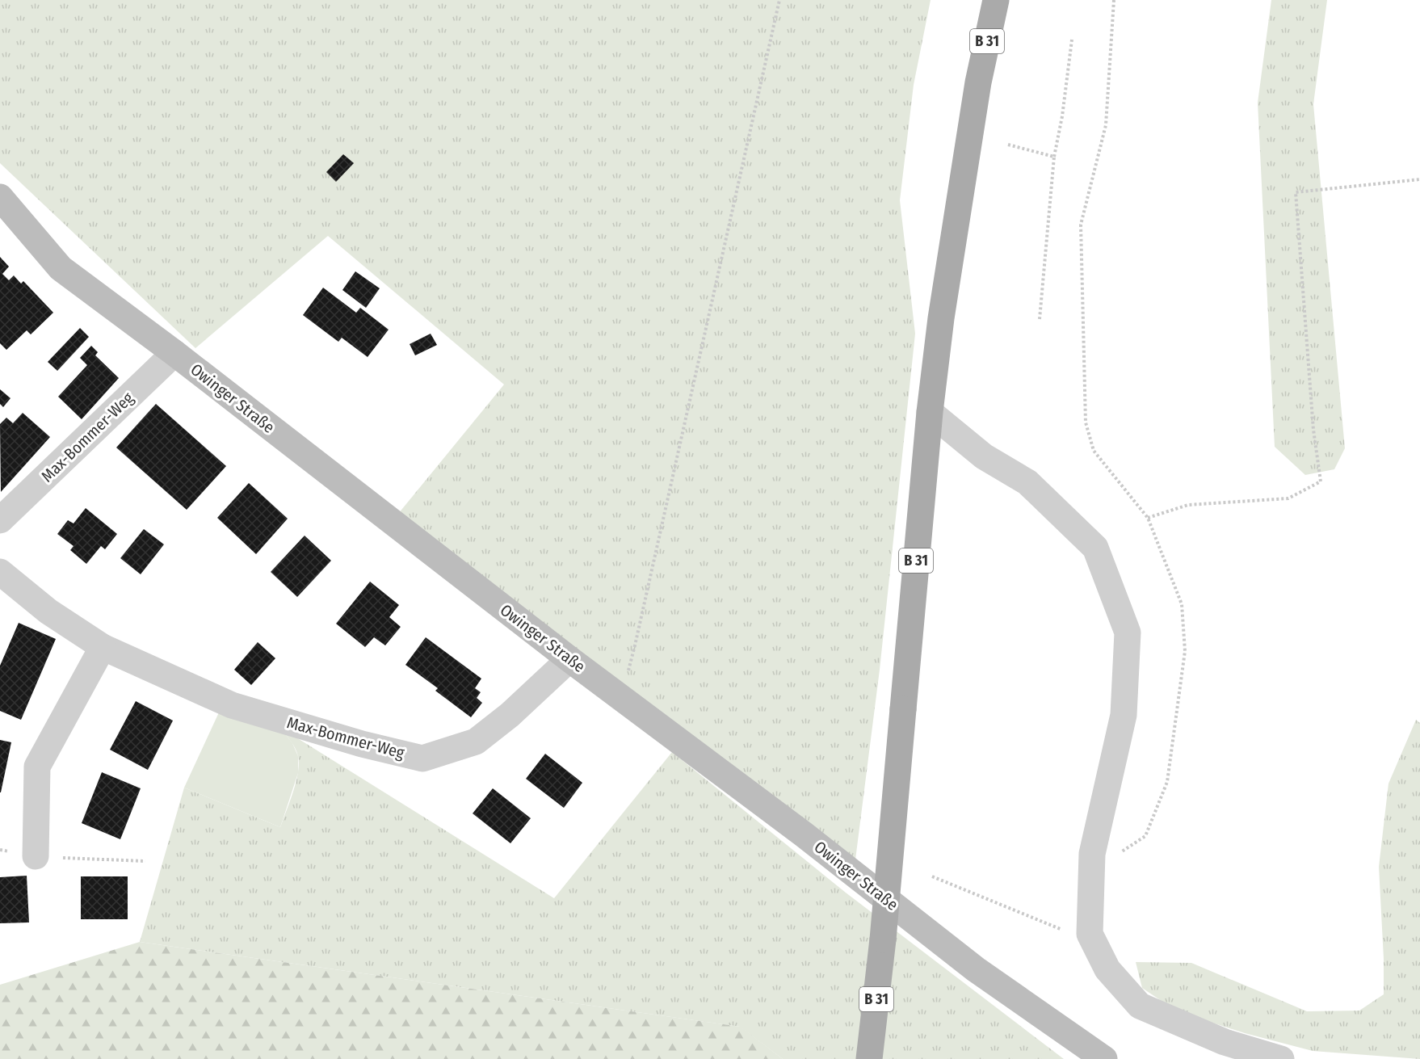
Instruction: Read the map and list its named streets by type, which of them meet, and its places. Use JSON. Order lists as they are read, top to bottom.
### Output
{
  "streets": {
    "main road": ["B 31"],
    "street": ["Owinger Straße", "Max-Bommer-Weg"]
  },
  "crossings": [
    ["Owinger Straße", "Max-Bommer-Weg"]
  ]
}
